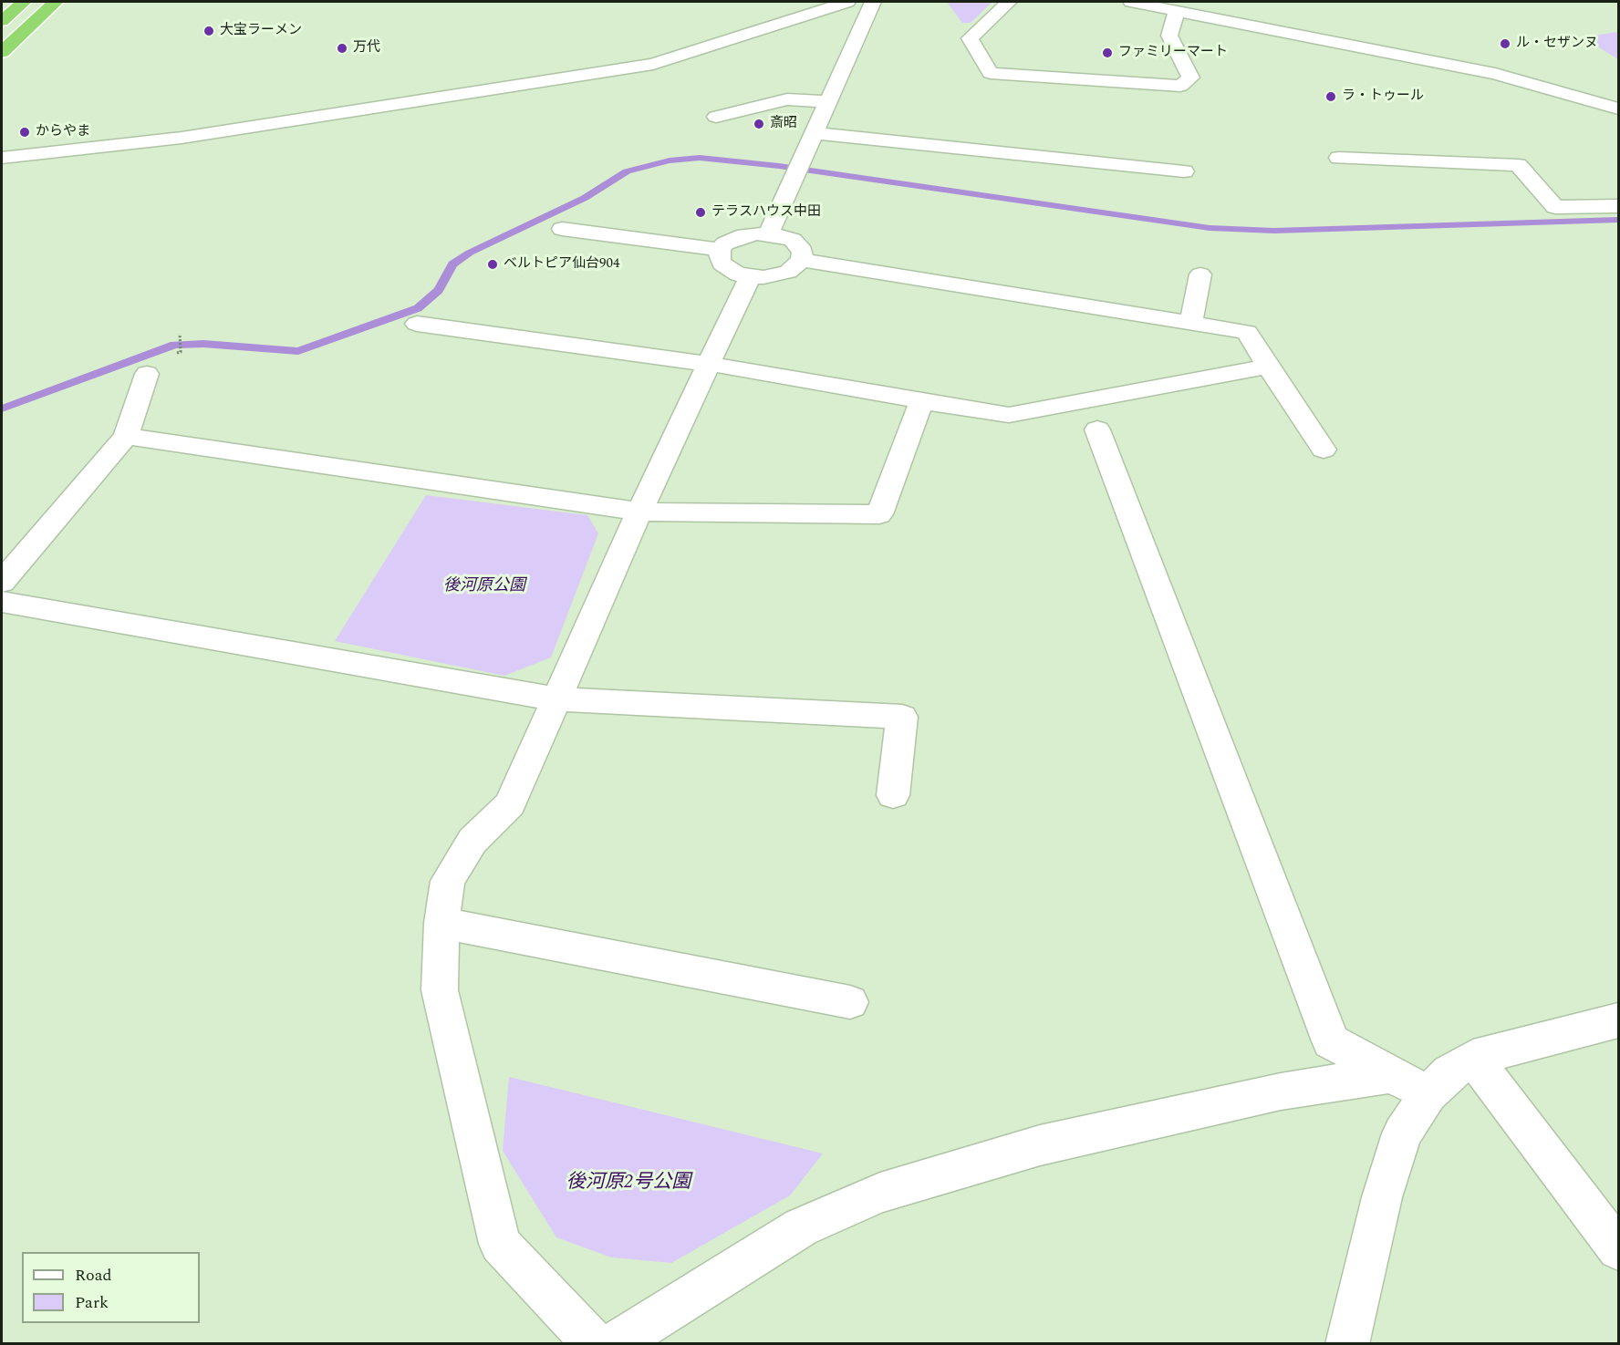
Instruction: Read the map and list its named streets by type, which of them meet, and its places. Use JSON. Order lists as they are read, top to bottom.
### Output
{
  "parks": ["後河原公園", "後河原2号公園"],
  "places": [
    "大宝ラーメン",
    "ル・セザンヌ",
    "万代",
    "ファミリーマート",
    "ラ・トゥール",
    "斎昭",
    "からやま",
    "テラスハウス中田",
    "ベルトピア仙台904"
  ],
  "legend": ["Road", "Park"]
}
